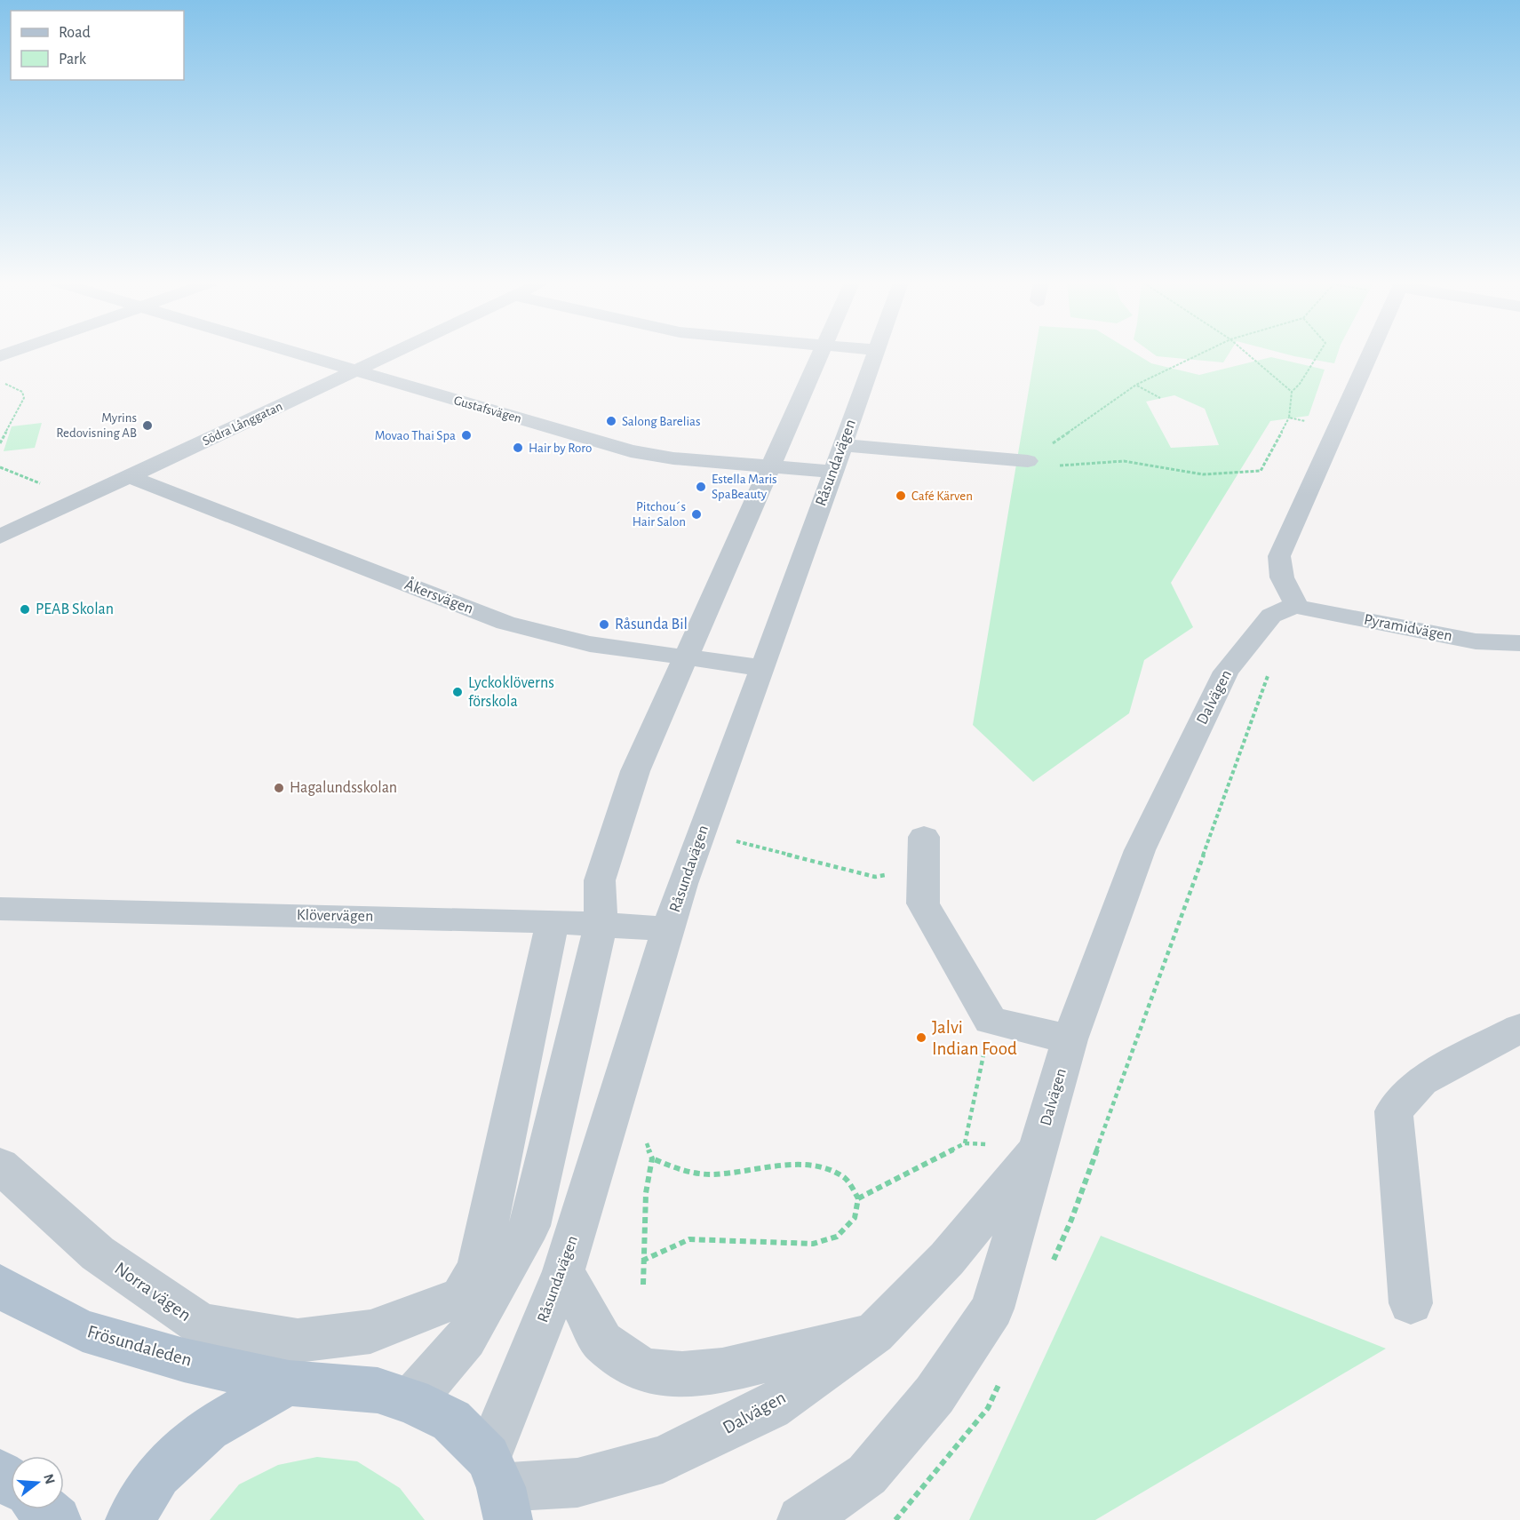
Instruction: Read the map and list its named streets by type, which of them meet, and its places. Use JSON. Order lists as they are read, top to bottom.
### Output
{
  "streets": {
    "main road": ["Frösundaleden"],
    "street": [
      "Gustafsvägen",
      "Södra Långgatan",
      "Råsundavägen",
      "Åkersvägen",
      "Pyramidvägen",
      "Dalvägen",
      "Klövervägen",
      "Norra vägen"
    ]
  },
  "crossings": [
    ["Gustafsvägen", "Södra Långgatan"],
    ["Gustafsvägen", "Råsundavägen"],
    ["Södra Långgatan", "Åkersvägen"],
    ["Råsundavägen", "Åkersvägen"],
    ["Råsundavägen", "Dalvägen"],
    ["Råsundavägen", "Klövervägen"],
    ["Råsundavägen", "Frösundaleden"],
    ["Pyramidvägen", "Dalvägen"],
    ["Dalvägen", "Frösundaleden"],
    ["Klövervägen", "Norra vägen"]
  ],
  "places": [
    "Salong Barelias",
    "Myrins Redovisning AB",
    "Movao Thai Spa",
    "Hair by Roro",
    "Estella Maris SpaBeauty",
    "Café Kärven",
    "Pitchou´s Hair Salon",
    "PEAB Skolan",
    "Råsunda Bil",
    "Lyckoklöverns förskola",
    "Hagalundsskolan",
    "Jalvi Indian Food"
  ],
  "legend": ["Road", "Park"],
  "north": "right"
}
